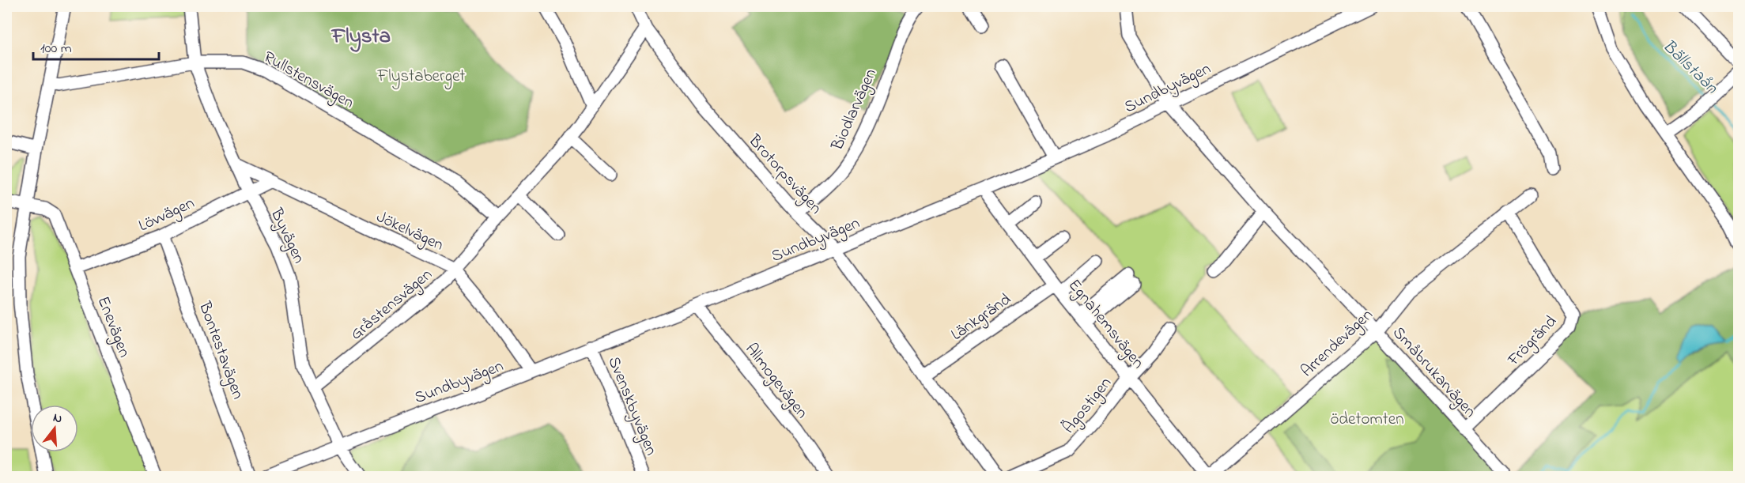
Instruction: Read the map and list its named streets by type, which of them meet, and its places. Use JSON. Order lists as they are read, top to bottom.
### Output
{
  "streets": {
    "street": [
      "Rullstensvägen",
      "Sundbyvägen",
      "Biodlarvägen",
      "Brotorpsvägen",
      "Lövvägen",
      "Jökelvägen",
      "Byvägen",
      "Gråstensvägen",
      "Länkgränd",
      "Egnahemsvägen",
      "Enevägen",
      "Frögränd",
      "Arrendevägen",
      "Bontestavägen",
      "Småbrukarvägen",
      "Allmogevägen",
      "Ägostigen",
      "Svenskbyvägen"
    ]
  },
  "crossings": [
    ["Rullstensvägen", "Byvägen"],
    ["Rullstensvägen", "Gråstensvägen"],
    ["Sundbyvägen", "Brotorpsvägen"],
    ["Sundbyvägen", "Jökelvägen"],
    ["Sundbyvägen", "Byvägen"],
    ["Sundbyvägen", "Egnahemsvägen"],
    ["Sundbyvägen", "Småbrukarvägen"],
    ["Sundbyvägen", "Allmogevägen"],
    ["Sundbyvägen", "Svenskbyvägen"],
    ["Biodlarvägen", "Brotorpsvägen"],
    ["Brotorpsvägen", "Gråstensvägen"],
    ["Brotorpsvägen", "Länkgränd"],
    ["Lövvägen", "Jökelvägen"],
    ["Lövvägen", "Byvägen"],
    ["Lövvägen", "Enevägen"],
    ["Lövvägen", "Bontestavägen"],
    ["Jökelvägen", "Byvägen"],
    ["Jökelvägen", "Gråstensvägen"],
    ["Byvägen", "Gråstensvägen"],
    ["Länkgränd", "Egnahemsvägen"],
    ["Egnahemsvägen", "Arrendevägen"],
    ["Egnahemsvägen", "Ägostigen"],
    ["Frögränd", "Arrendevägen"],
    ["Frögränd", "Småbrukarvägen"],
    ["Arrendevägen", "Småbrukarvägen"]
  ],
  "districts": ["Flysta"],
  "water": ["Bällstaån"],
  "parks": ["Flystaberget", "ödetomten"],
  "scale_bar": "100 m",
  "north": "top"
}
